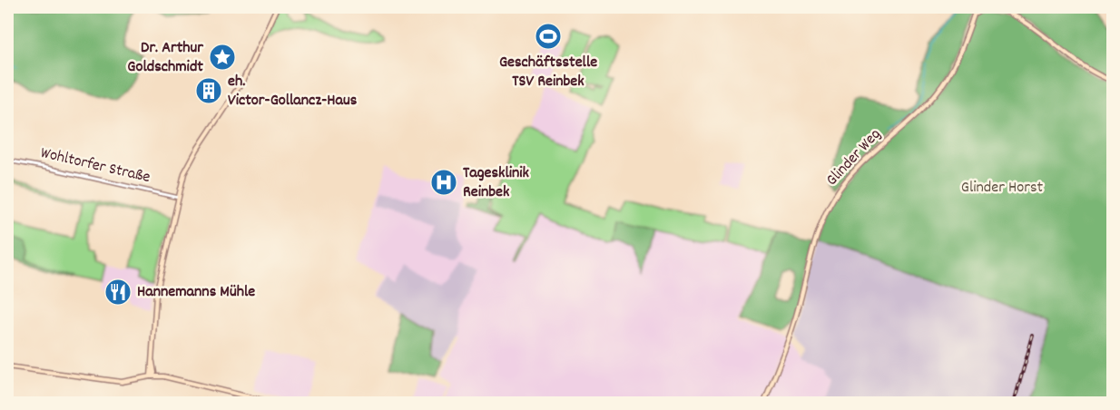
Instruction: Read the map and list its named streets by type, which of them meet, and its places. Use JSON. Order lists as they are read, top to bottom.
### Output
{
  "streets": {
    "main road": ["Glinder Weg"],
    "street": ["Wohltorfer Straße"]
  },
  "parks": ["Glinder Horst"],
  "places": {
    "sports": ["Geschäftsstelle TSV Reinbek"],
    "place": ["Dr. Arthur Goldschmidt"],
    "building": ["eh. Victor-Gollancz-Haus"],
    "hospital": ["Tagesklinik Reinbek"],
    "restaurant": ["Hannemanns Mühle"]
  }
}
